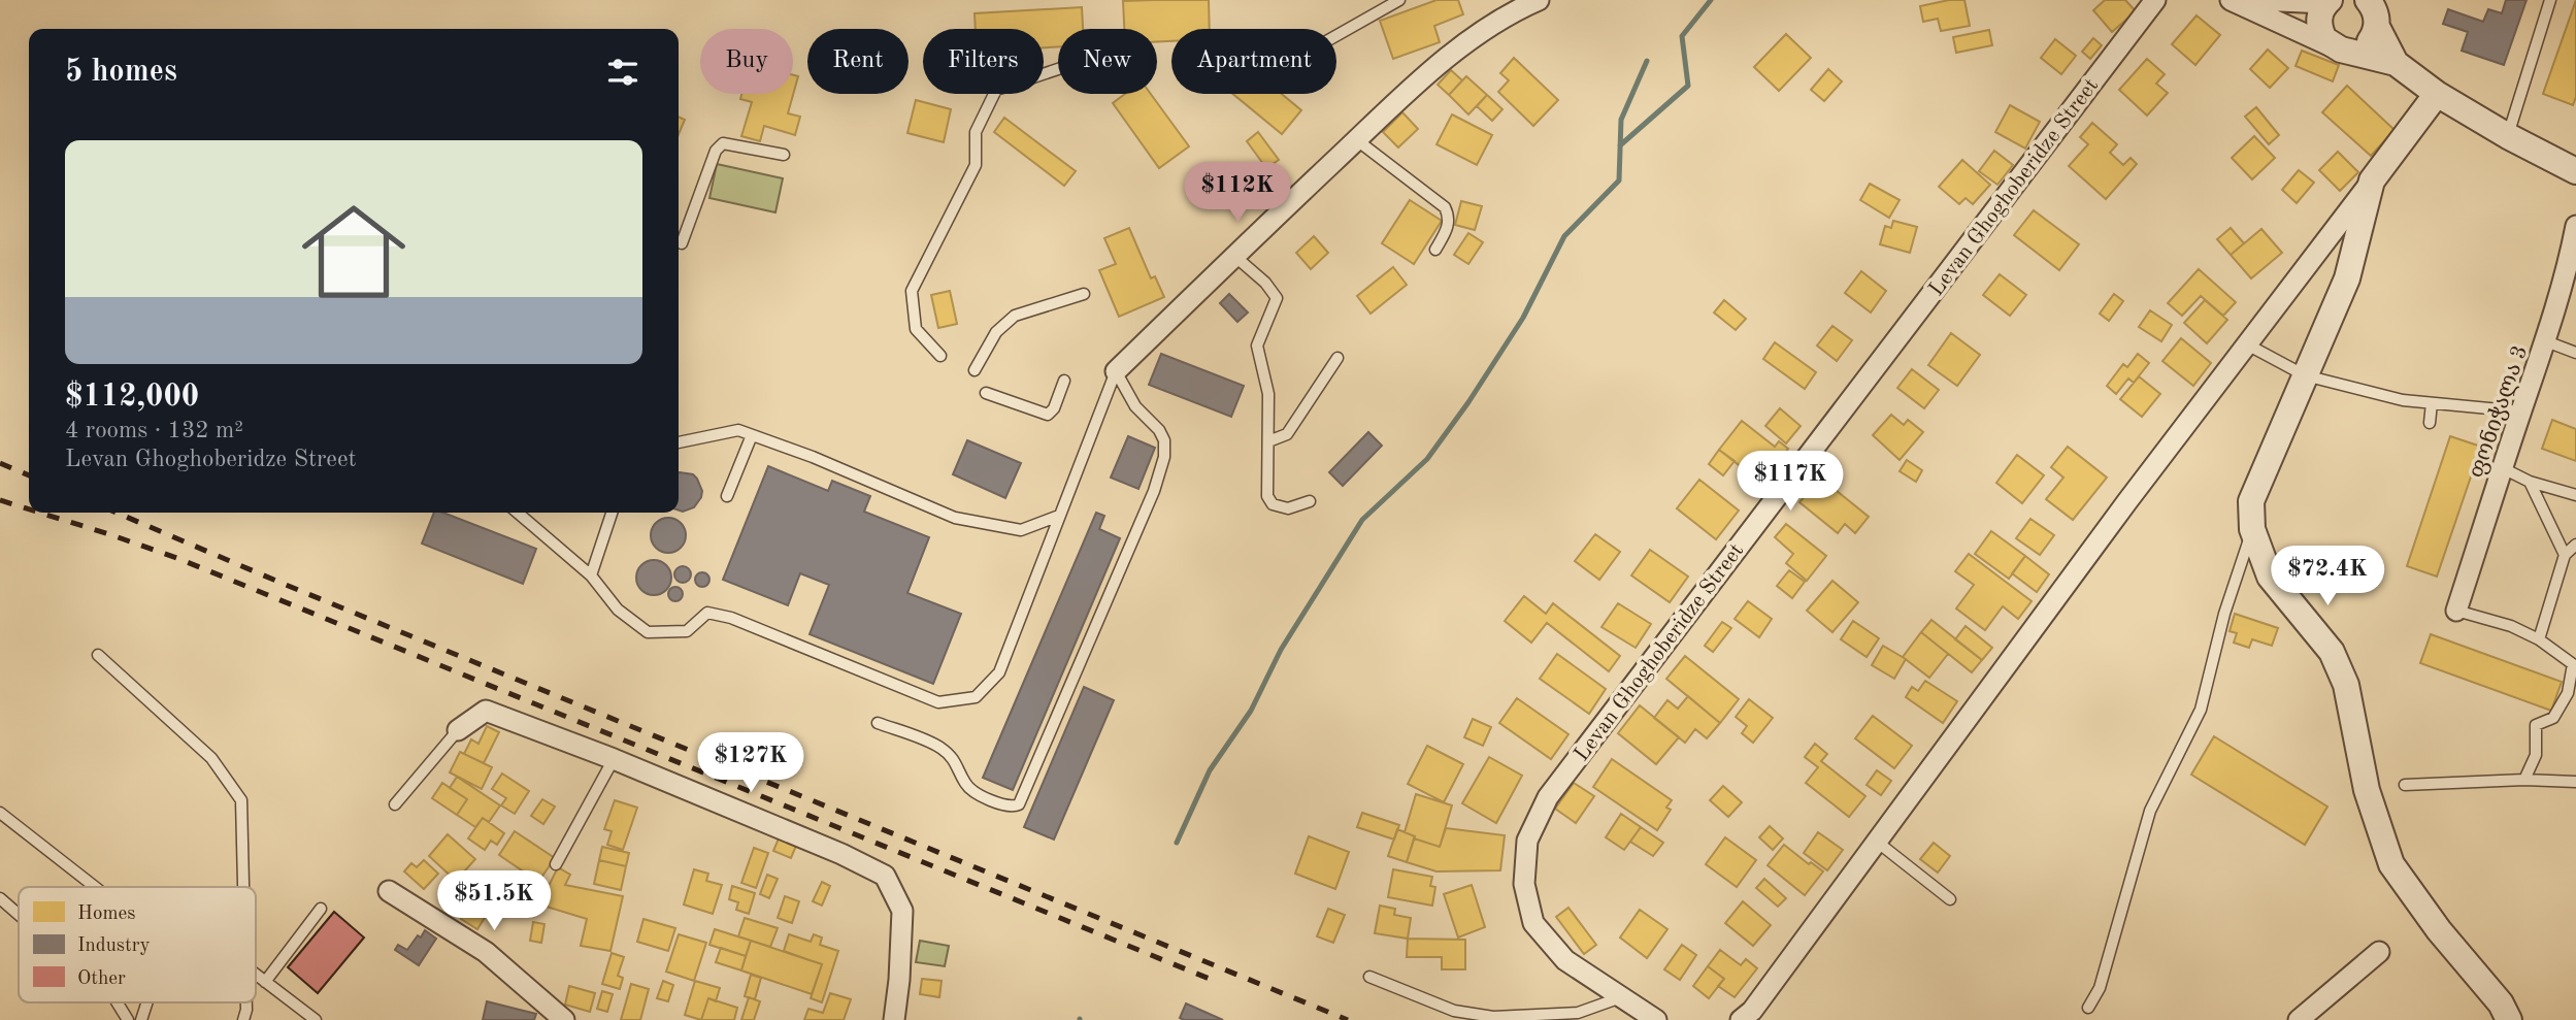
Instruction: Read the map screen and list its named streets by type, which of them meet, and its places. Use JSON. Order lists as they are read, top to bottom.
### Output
{
  "streets": {
    "street": ["Levan Ghoghoberidze Street", "ფონიჭალა 3"]
  },
  "legend": ["Homes", "Industry", "Other"],
  "page": {
    "chip": [
      "Buy",
      "Rent",
      "Filters",
      "New",
      "Apartment"
    ],
    "heading": "5 homes",
    "list": [
      {
        "name": "$112,000",
        "note": "4 rooms · 132 m² · Levan Ghoghoberidze Street"
      }
    ],
    "price": [
      "$112K",
      "$117K",
      "$72.4K",
      "$127K",
      "$51.5K"
    ]
  }
}
